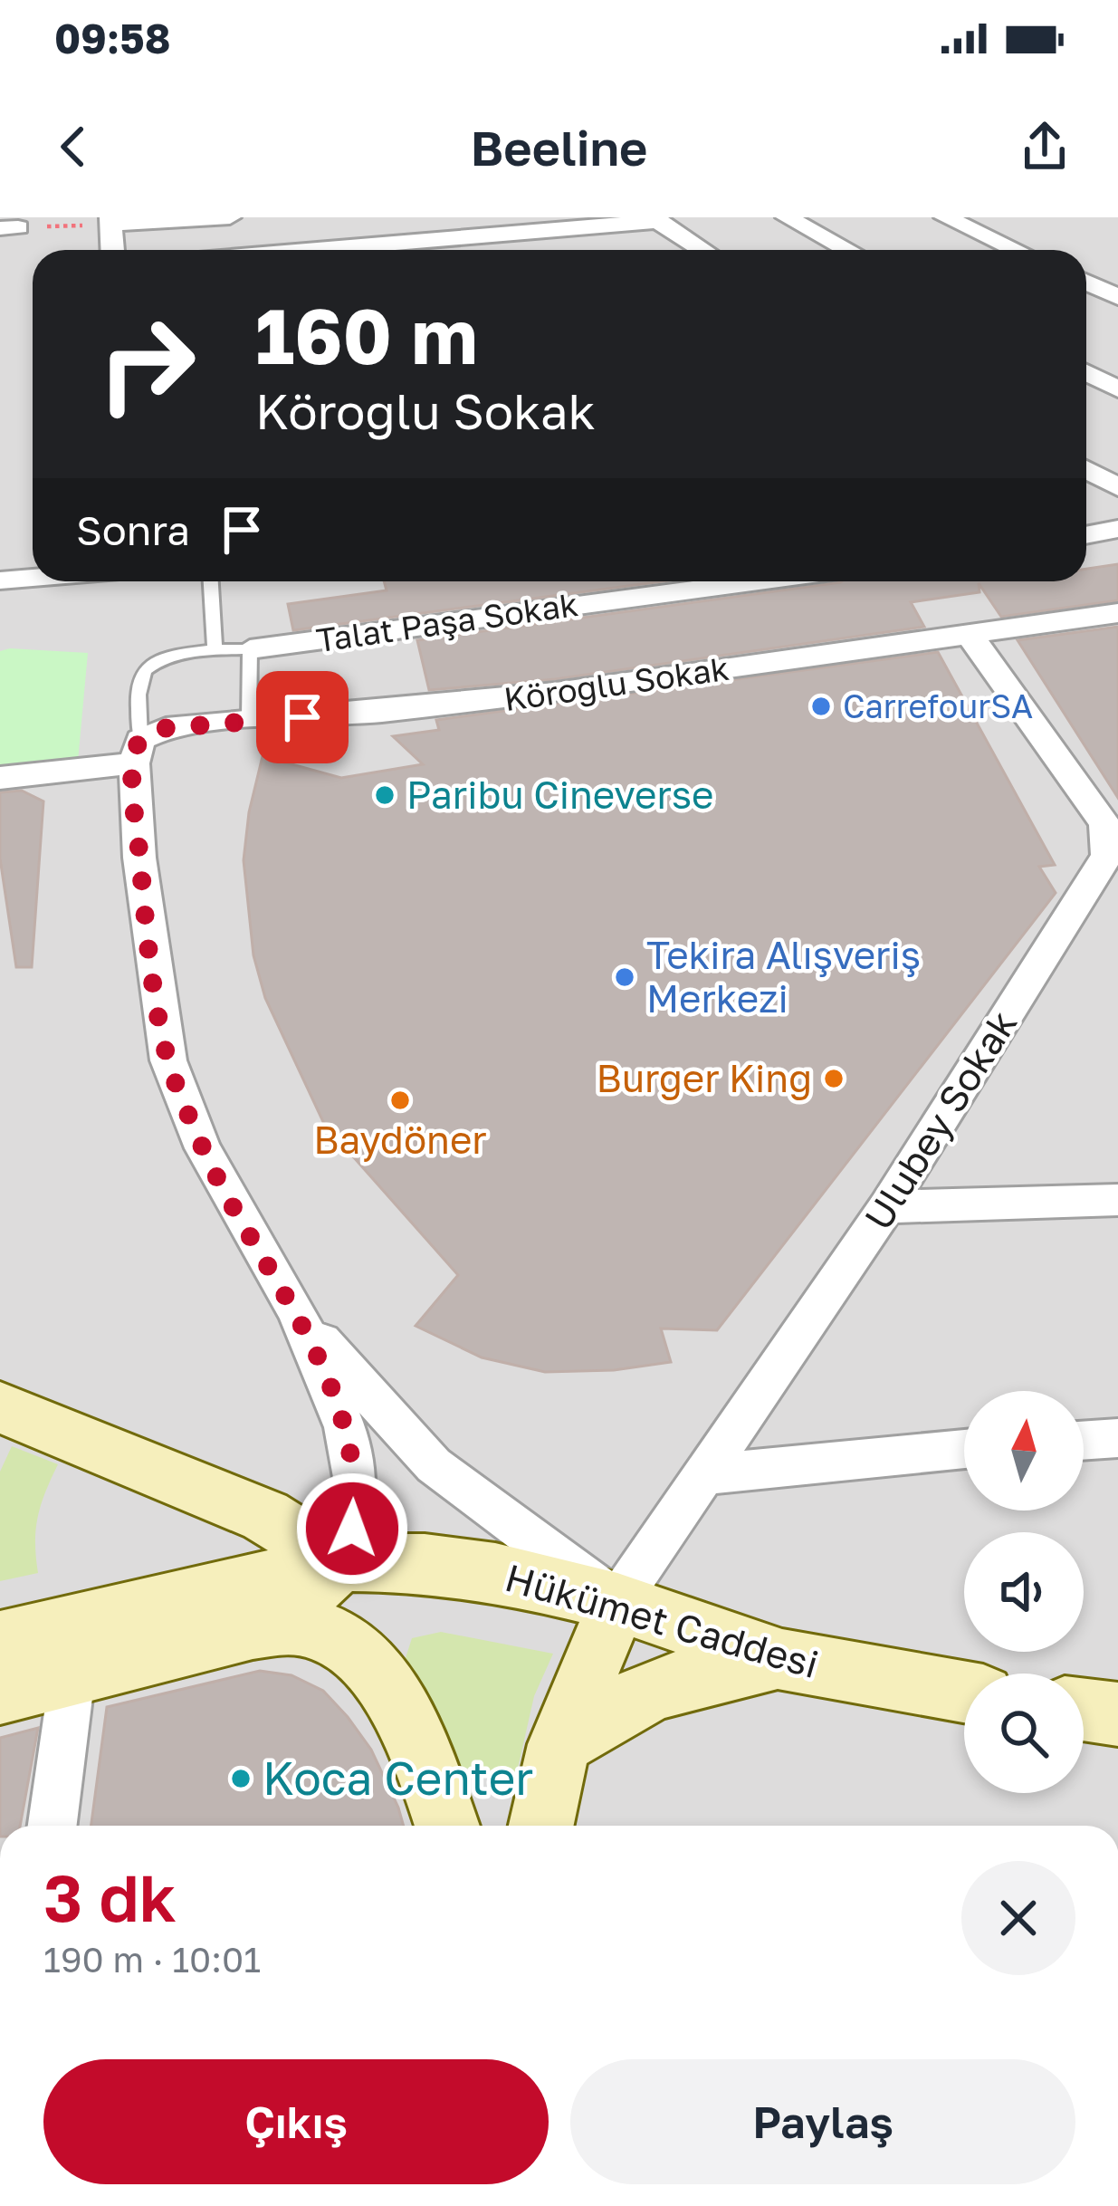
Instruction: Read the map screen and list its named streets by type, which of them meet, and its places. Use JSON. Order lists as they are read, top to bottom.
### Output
{
  "streets": {
    "main road": ["Hükümet Caddesi"],
    "street": ["Talat Paşa Sokak", "Köroğlu Sokak", "Ulubey Sokak"]
  },
  "crossings": [
    ["Köroğlu Sokak", "Ulubey Sokak"],
    ["Ulubey Sokak", "Hükümet Caddesi"]
  ],
  "places": [
    "CarrefourSA",
    "Paribu Cineverse",
    "Tekira Alışveriş Merkezi",
    "Burger King",
    "Baydöner",
    "Koca Center"
  ],
  "north": "top",
  "page": {
    "status": "09:58",
    "header": "Beeline",
    "turn": ["160 m", "Köroğlu Sokak"],
    "then": "Sonra",
    "heading": ["3 dk", "190 m · 10:01"],
    "buttons": ["Çıkış", "Paylaş"]
  }
}
